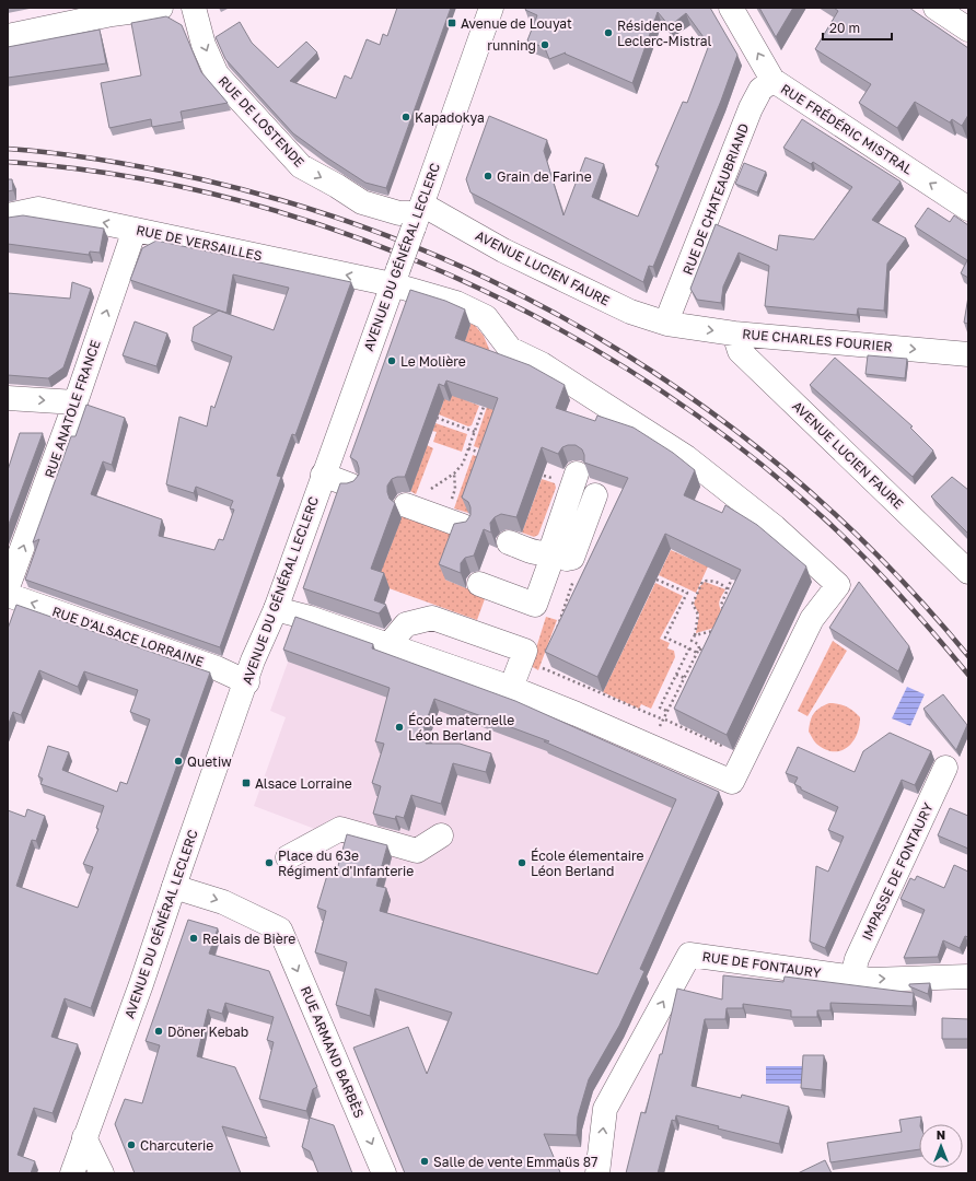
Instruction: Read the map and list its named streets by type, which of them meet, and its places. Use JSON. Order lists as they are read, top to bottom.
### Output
{
  "streets": {
    "street": [
      "RUE DE LOSTENDE",
      "RUE FRÉDÉRIC MISTRAL",
      "RUE DE CHATEAUBRIAND",
      "RUE DE VERSAILLES",
      "AVENUE DU GÉNÉRAL LECLERC",
      "AVENUE LUCIEN FAURE",
      "RUE CHARLES FOURIER",
      "RUE ANATOLE FRANCE",
      "RUE D'ALSACE LORRAINE",
      "IMPASSE DE FONTAURY",
      "RUE DE FONTAURY",
      "RUE ARMAND BARBÈS"
    ]
  },
  "crossings": [
    ["RUE DE LOSTENDE", "AVENUE DU GÉNÉRAL LECLERC"],
    ["RUE DE LOSTENDE", "AVENUE LUCIEN FAURE"],
    ["RUE FRÉDÉRIC MISTRAL", "RUE DE CHATEAUBRIAND"],
    ["RUE DE CHATEAUBRIAND", "AVENUE LUCIEN FAURE"],
    ["RUE DE CHATEAUBRIAND", "RUE CHARLES FOURIER"],
    ["RUE DE VERSAILLES", "AVENUE DU GÉNÉRAL LECLERC"],
    ["RUE DE VERSAILLES", "RUE ANATOLE FRANCE"],
    ["AVENUE DU GÉNÉRAL LECLERC", "AVENUE LUCIEN FAURE"],
    ["AVENUE DU GÉNÉRAL LECLERC", "RUE D'ALSACE LORRAINE"],
    ["AVENUE DU GÉNÉRAL LECLERC", "RUE ARMAND BARBÈS"],
    ["AVENUE LUCIEN FAURE", "RUE CHARLES FOURIER"],
    ["IMPASSE DE FONTAURY", "RUE DE FONTAURY"]
  ],
  "one_way": [
    "RUE DE LOSTENDE",
    "RUE FRÉDÉRIC MISTRAL",
    "RUE CHARLES FOURIER",
    "RUE ANATOLE FRANCE",
    "RUE D'ALSACE LORRAINE",
    "RUE DE FONTAURY",
    "RUE ARMAND BARBÈS"
  ],
  "places": {
    "transit": ["Avenue de Louyat", "Alsace Lorraine"],
    "other": [
      "Résidence Leclerc-Mistral",
      "running",
      "Kapadokya",
      "Grain de Farine",
      "Le Molière",
      "École maternelle Léon Berland",
      "Quetiw",
      "Place du 63e Régiment d'Infanterie",
      "École élementaire Léon Berland",
      "Relais de Bière",
      "Döner Kebab",
      "Charcuterie",
      "Salle de vente Emmaüs 87"
    ]
  },
  "scale_bar": "20 m",
  "north": "top"
}
